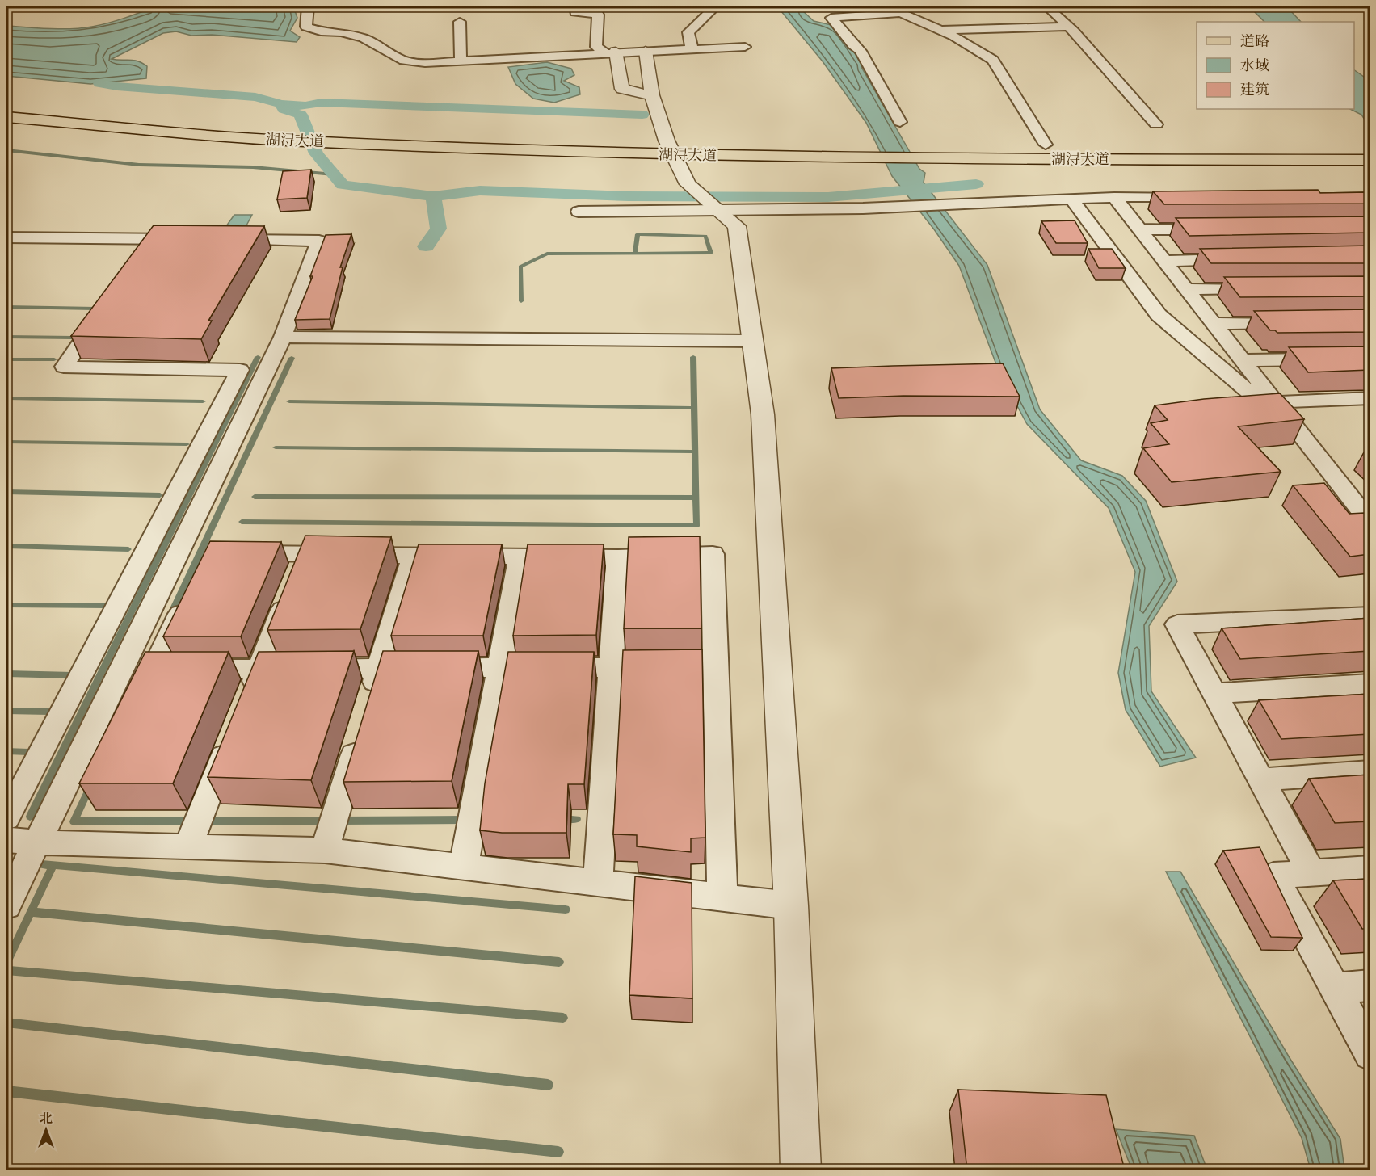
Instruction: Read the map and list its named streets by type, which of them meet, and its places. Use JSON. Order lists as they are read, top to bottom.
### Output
{
  "streets": {
    "main road": ["湖浔大道"]
  },
  "legend": ["道路", "水域", "建筑"],
  "north": "top"
}
